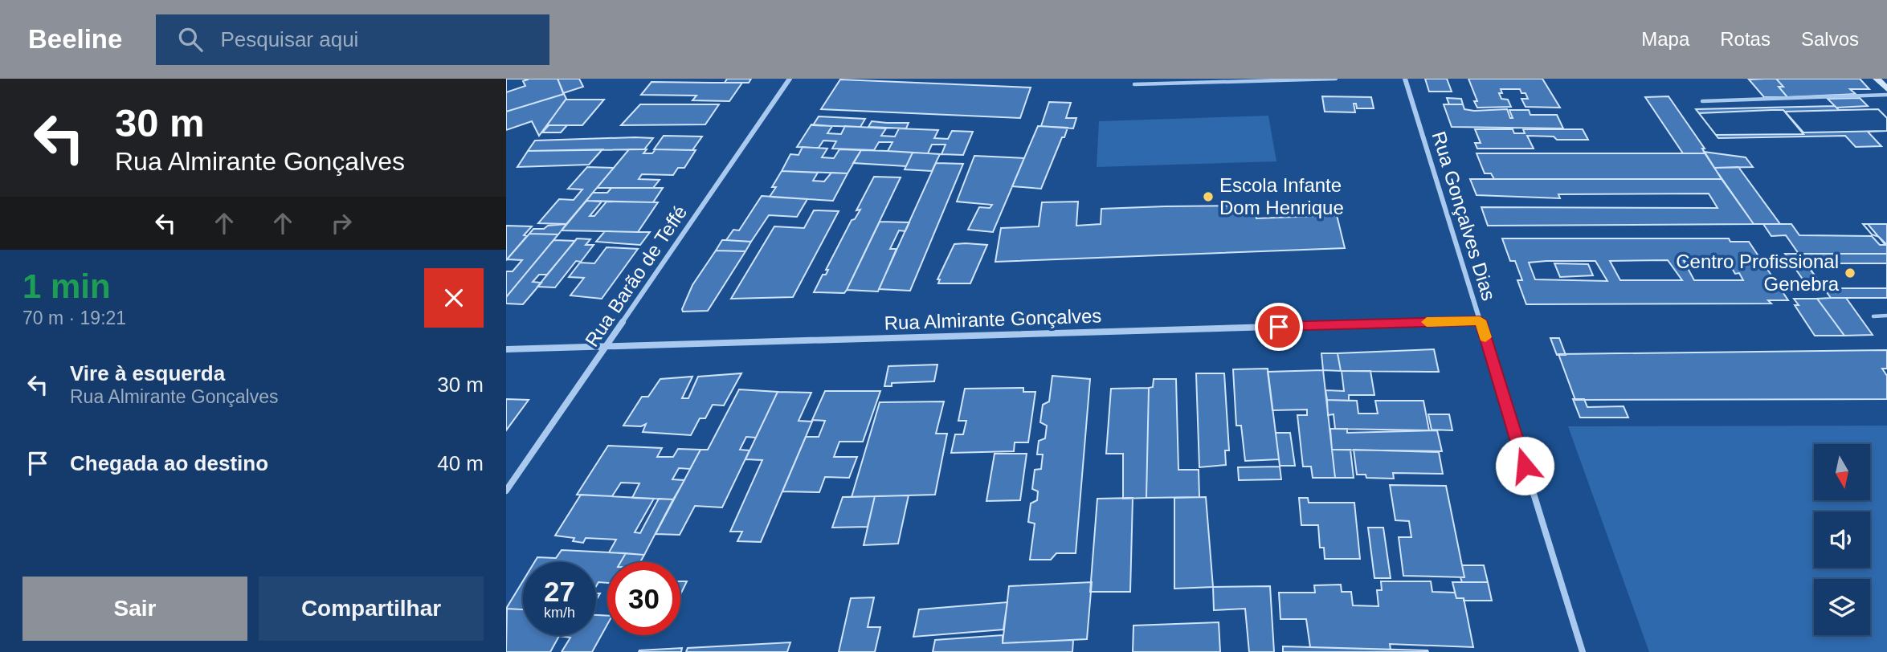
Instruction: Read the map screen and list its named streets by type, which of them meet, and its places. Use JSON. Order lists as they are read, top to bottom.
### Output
{
  "streets": {
    "street": ["Rua Gonçalves Dias", "Rua Barão de Teffé", "Rua Almirante Gonçalves"]
  },
  "crossings": [
    ["Rua Gonçalves Dias", "Rua Almirante Gonçalves"],
    ["Rua Barão de Teffé", "Rua Almirante Gonçalves"]
  ],
  "places": ["Escola Infante Dom Henrique", "Centro Profissional Genebra"],
  "north": "bottom",
  "page": {
    "header": "Beeline",
    "search": "Pesquisar aqui",
    "nav": ["Mapa", "Rotas", "Salvos"],
    "turn": ["30 m", "Rua Almirante Gonçalves"],
    "heading": ["1 min", "70 m · 19:21"],
    "list": [
      {
        "name": "Vire à esquerda",
        "note": "Rua Almirante Gonçalves",
        "value": "30 m"
      },
      {
        "name": "Chegada ao destino",
        "value": "40 m"
      }
    ],
    "speed": "27 km/h",
    "limit": "30",
    "buttons": ["Sair", "Compartilhar"]
  }
}
